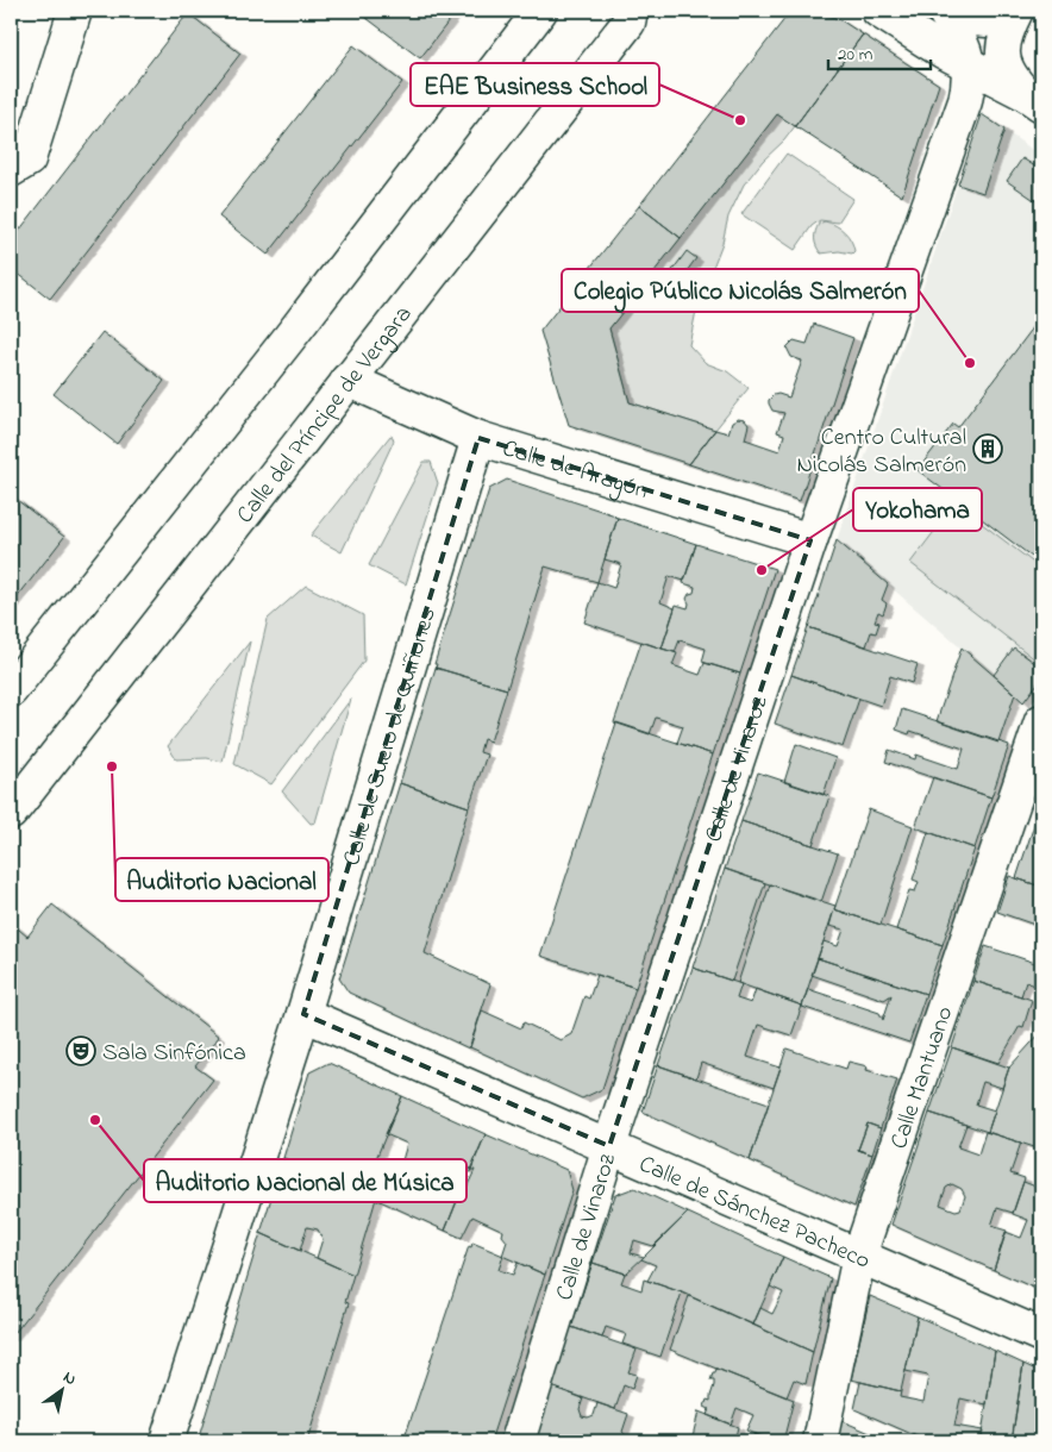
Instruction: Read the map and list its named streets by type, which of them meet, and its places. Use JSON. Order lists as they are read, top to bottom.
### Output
{
  "streets": {
    "street": [
      "Calle del Príncipe de Vergara",
      "Calle de Aragón",
      "Calle de Suero de Quiñones",
      "Calle de Vinaroz",
      "Calle Mantuano",
      "Calle de Sánchez Pacheco"
    ]
  },
  "crossings": [
    ["Calle del Príncipe de Vergara", "Calle de Aragón"],
    ["Calle de Aragón", "Calle de Suero de Quiñones"],
    ["Calle de Aragón", "Calle de Vinaroz"],
    ["Calle de Suero de Quiñones", "Calle de Sánchez Pacheco"],
    ["Calle de Vinaroz", "Calle de Sánchez Pacheco"],
    ["Calle Mantuano", "Calle de Sánchez Pacheco"]
  ],
  "places": {
    "other": [
      "EAE Business School",
      "Colegio Público Nicolás Salmerón",
      "Yokohama",
      "Auditorio Nacional",
      "Auditorio Nacional de Música"
    ],
    "building": ["Centro Cultural Nicolás Salmerón"],
    "theatre": ["Sala Sinfónica"]
  },
  "scale_bar": "20 m",
  "north": "top right"
}
